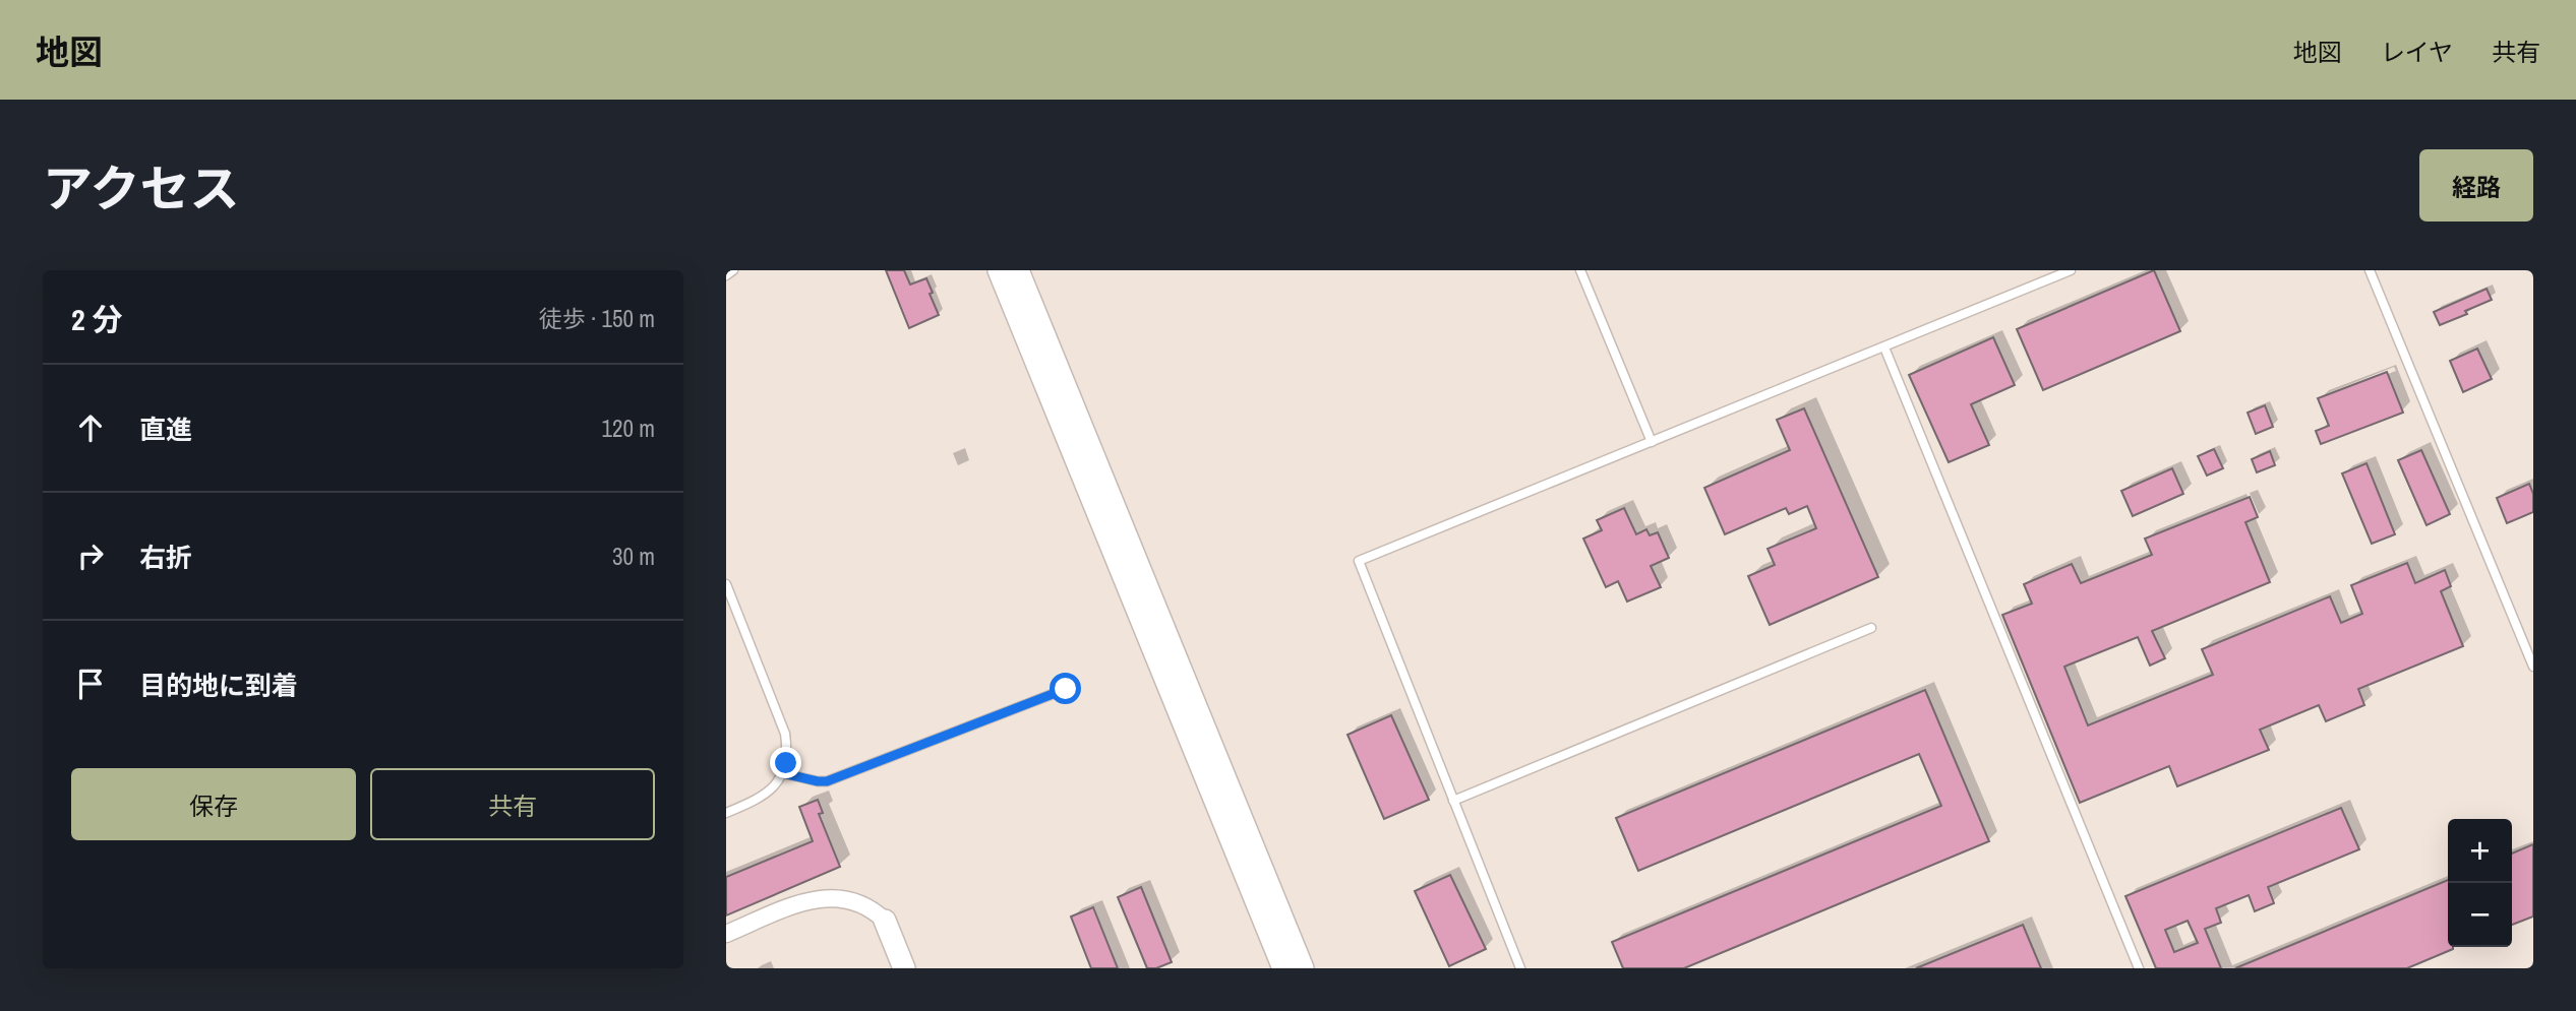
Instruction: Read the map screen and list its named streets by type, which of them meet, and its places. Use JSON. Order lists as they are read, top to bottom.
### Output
{
  "page": {
    "header": "地図",
    "nav": ["地図", "レイヤ", "共有"],
    "title": "アクセス",
    "buttons": [
      "経路",
      ["保存", "共有"]
    ],
    "heading": ["2 分", "徒歩 · 150 m"],
    "list": [
      ["直進", "120 m"],
      ["右折", "30 m"],
      "目的地に到着"
    ],
    "map_buttons": ["+", "−"]
  }
}
